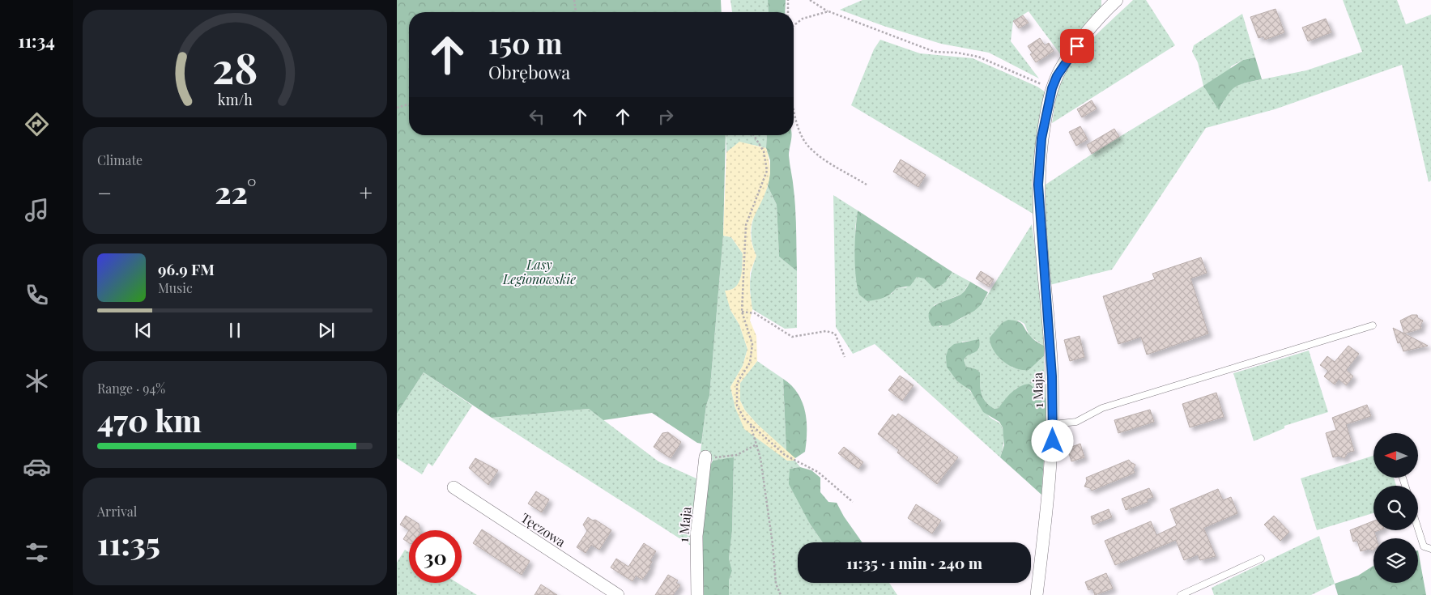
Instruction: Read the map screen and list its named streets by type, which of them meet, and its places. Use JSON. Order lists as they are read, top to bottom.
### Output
{
  "streets": {
    "street": ["1 Maja", "Tęczowa"]
  },
  "parks": ["Lasy Legionowskie"],
  "north": "left",
  "page": {
    "tabs": "11:34",
    "turn": ["150 m", "Obrębowa"],
    "tile": [
      "Climate",
      ["Range · 94%", "470 km"],
      ["Arrival", "11:35"]
    ],
    "heat": ["−", "22°", "+"],
    "song": ["96.9 FM", "Music"],
    "limit": "30",
    "trip": "11:35 · 1 min · 240 m",
    "gauge": ["28", "km/h"]
  }
}
